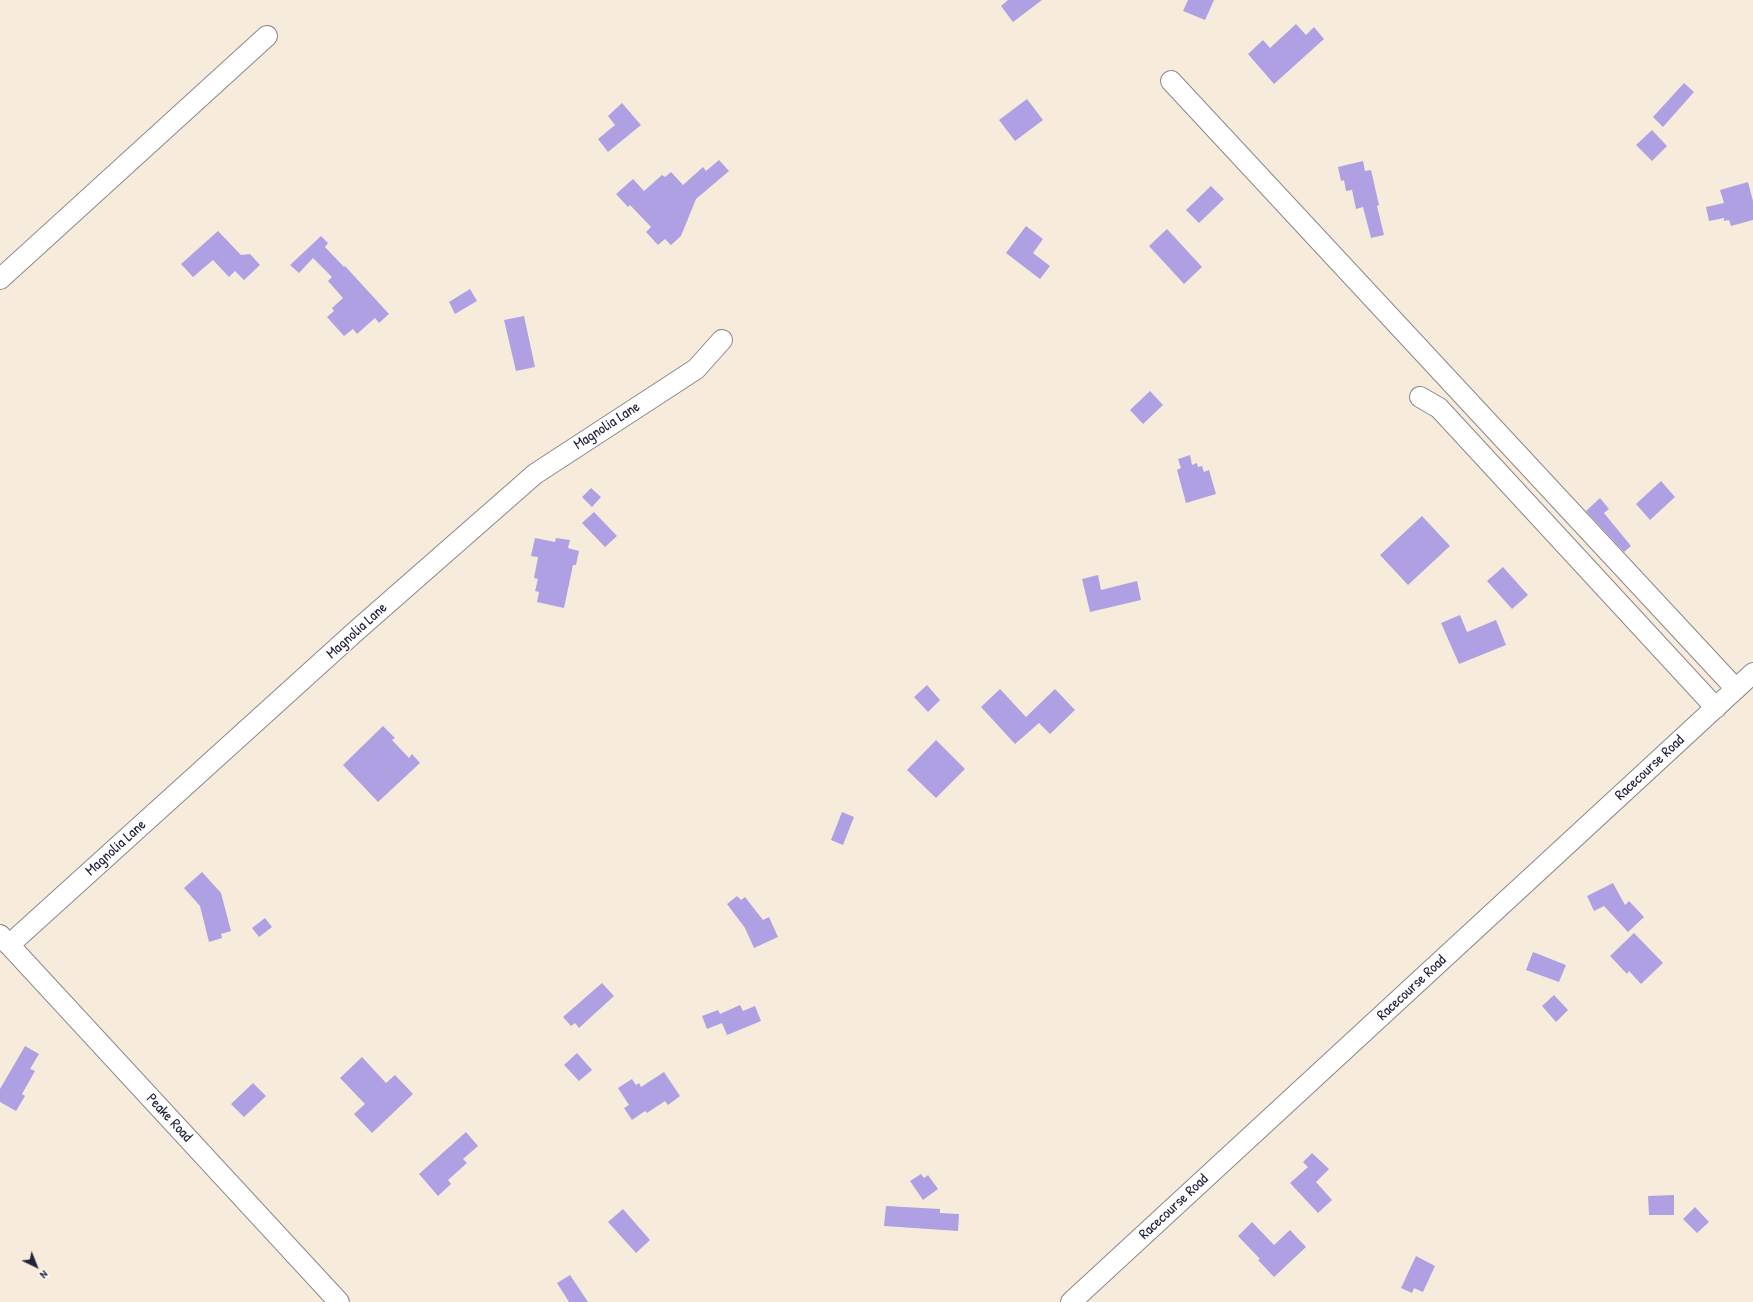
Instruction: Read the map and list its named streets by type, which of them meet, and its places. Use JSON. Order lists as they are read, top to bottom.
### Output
{
  "streets": {
    "street": ["Magnolia Lane", "Racecourse Road", "Peake Road"]
  },
  "crossings": [
    ["Magnolia Lane", "Peake Road"]
  ],
  "north": "bottom right"
}
